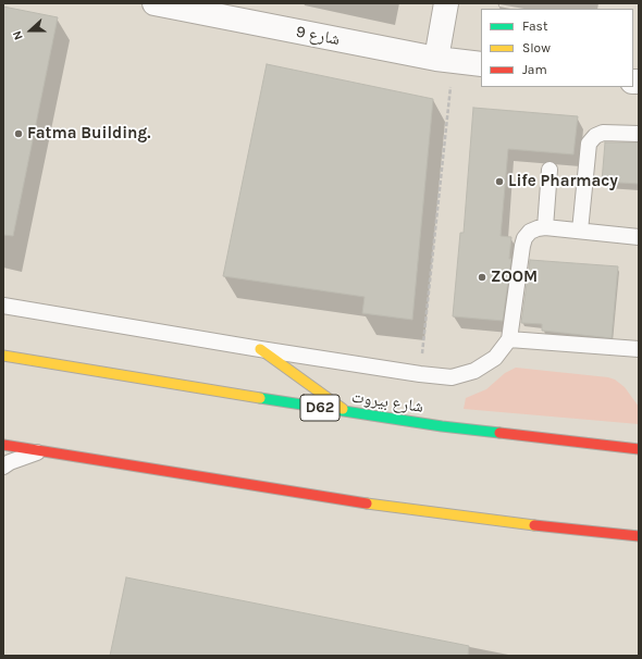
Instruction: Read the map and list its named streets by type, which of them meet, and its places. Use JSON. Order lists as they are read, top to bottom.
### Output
{
  "streets": {
    "main road": ["شارع بيروت", "D62"],
    "street": ["شارع 9"]
  },
  "places": ["Fatma Building.", "Life Pharmacy", "ZOOM"],
  "legend": ["Fast", "Slow", "Jam"],
  "north": "left"
}
